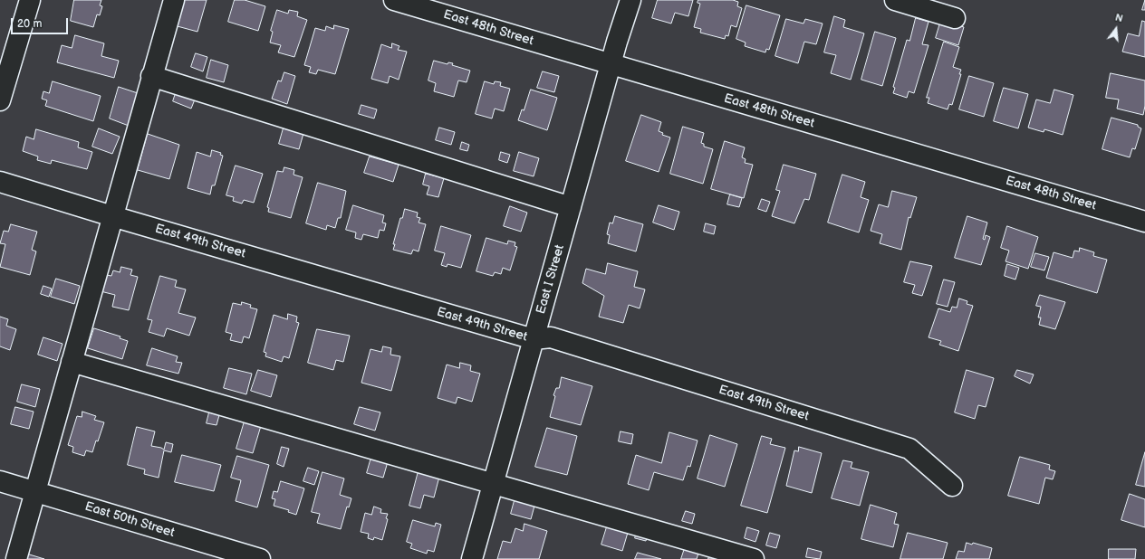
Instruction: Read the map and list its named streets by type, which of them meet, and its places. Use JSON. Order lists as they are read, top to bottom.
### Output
{
  "streets": {
    "street": [
      "East 48th Street",
      "East 49th Street",
      "East I Street",
      "East 50th Street"
    ]
  },
  "crossings": [
    ["East 48th Street", "East I Street"],
    ["East 49th Street", "East I Street"]
  ],
  "scale_bar": "20 m",
  "north": "top"
}
